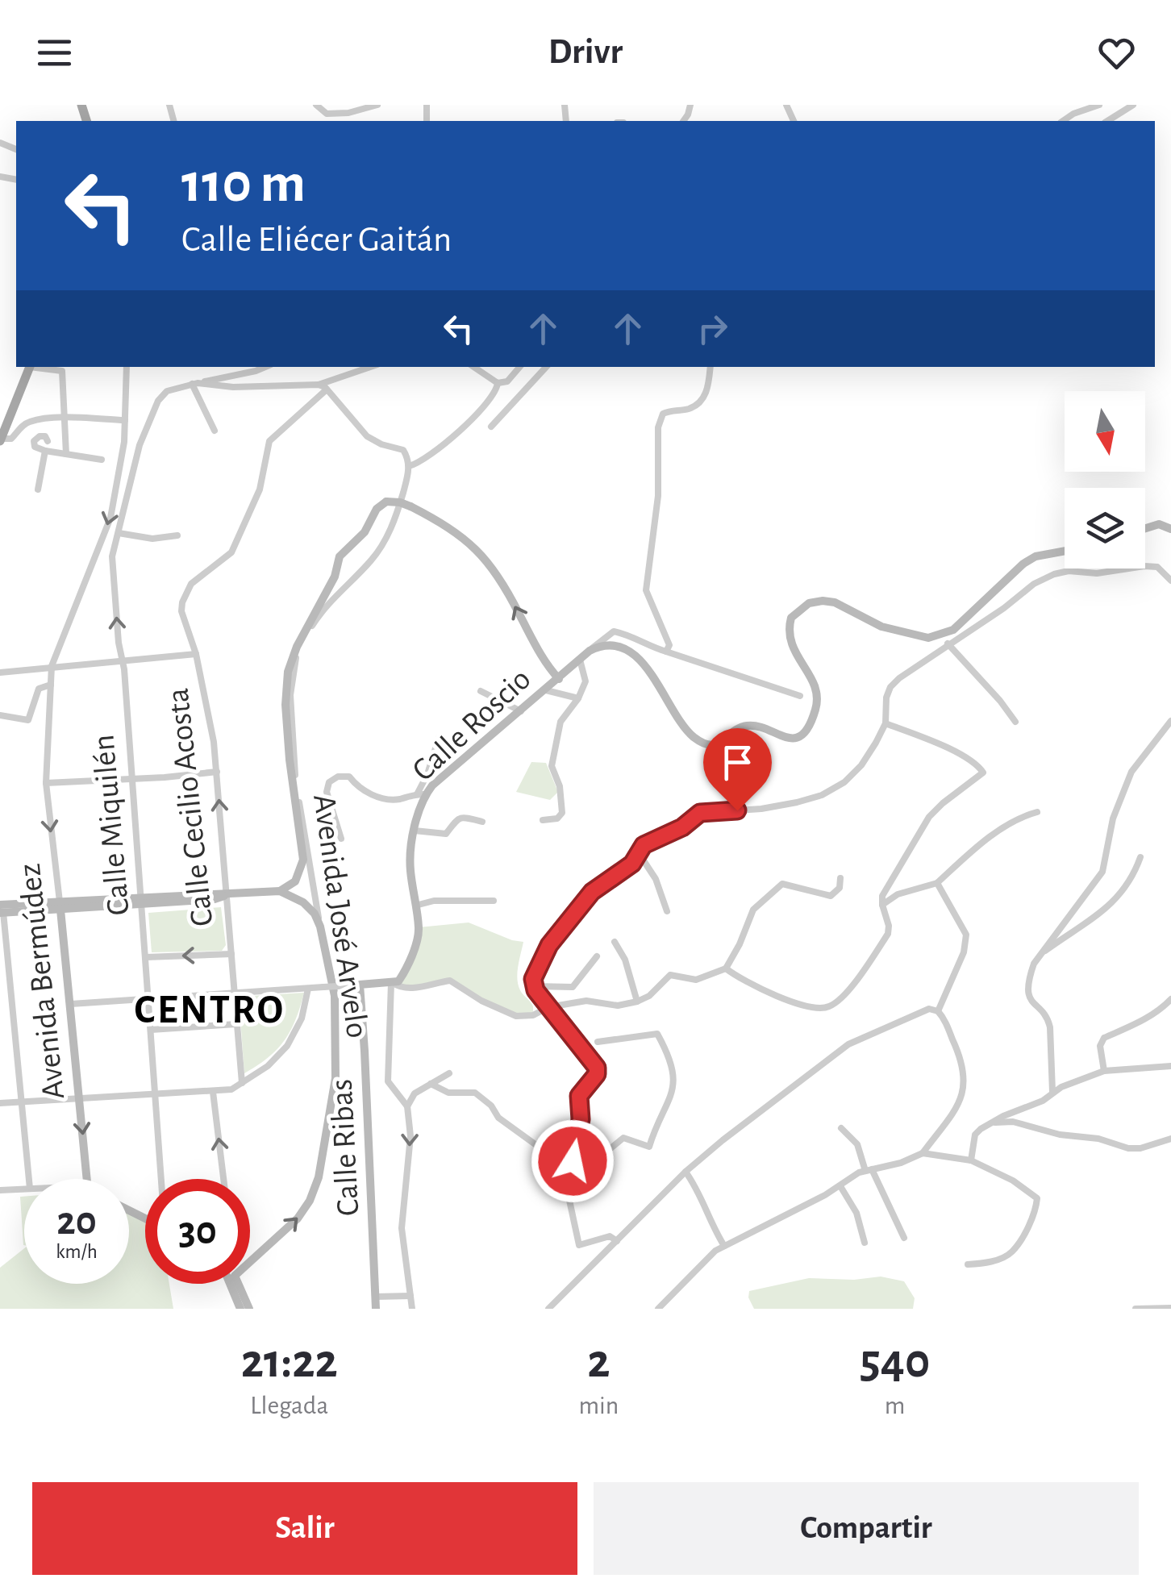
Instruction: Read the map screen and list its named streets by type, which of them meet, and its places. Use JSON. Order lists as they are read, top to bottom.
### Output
{
  "streets": {
    "street": [
      "Calle Roscio",
      "Calle Cecilio Acosta",
      "Calle Miquilén",
      "Avenida José Arvelo",
      "Avenida Bermúdez",
      "Calle Ribas"
    ]
  },
  "crossings": [
    ["Calle Roscio", "Avenida José Arvelo"]
  ],
  "one_way": ["Avenida Bermúdez"],
  "districts": ["CENTRO"],
  "north": "bottom",
  "page": {
    "header": "Drivr",
    "turn": ["110 m", "Calle Eliécer Gaitán"],
    "speed": "20 km/h",
    "limit": "30",
    "eta": [
      "21:22",
      "Llegada",
      "2",
      "min",
      "540",
      "m"
    ],
    "buttons": ["Salir", "Compartir"]
  }
}
